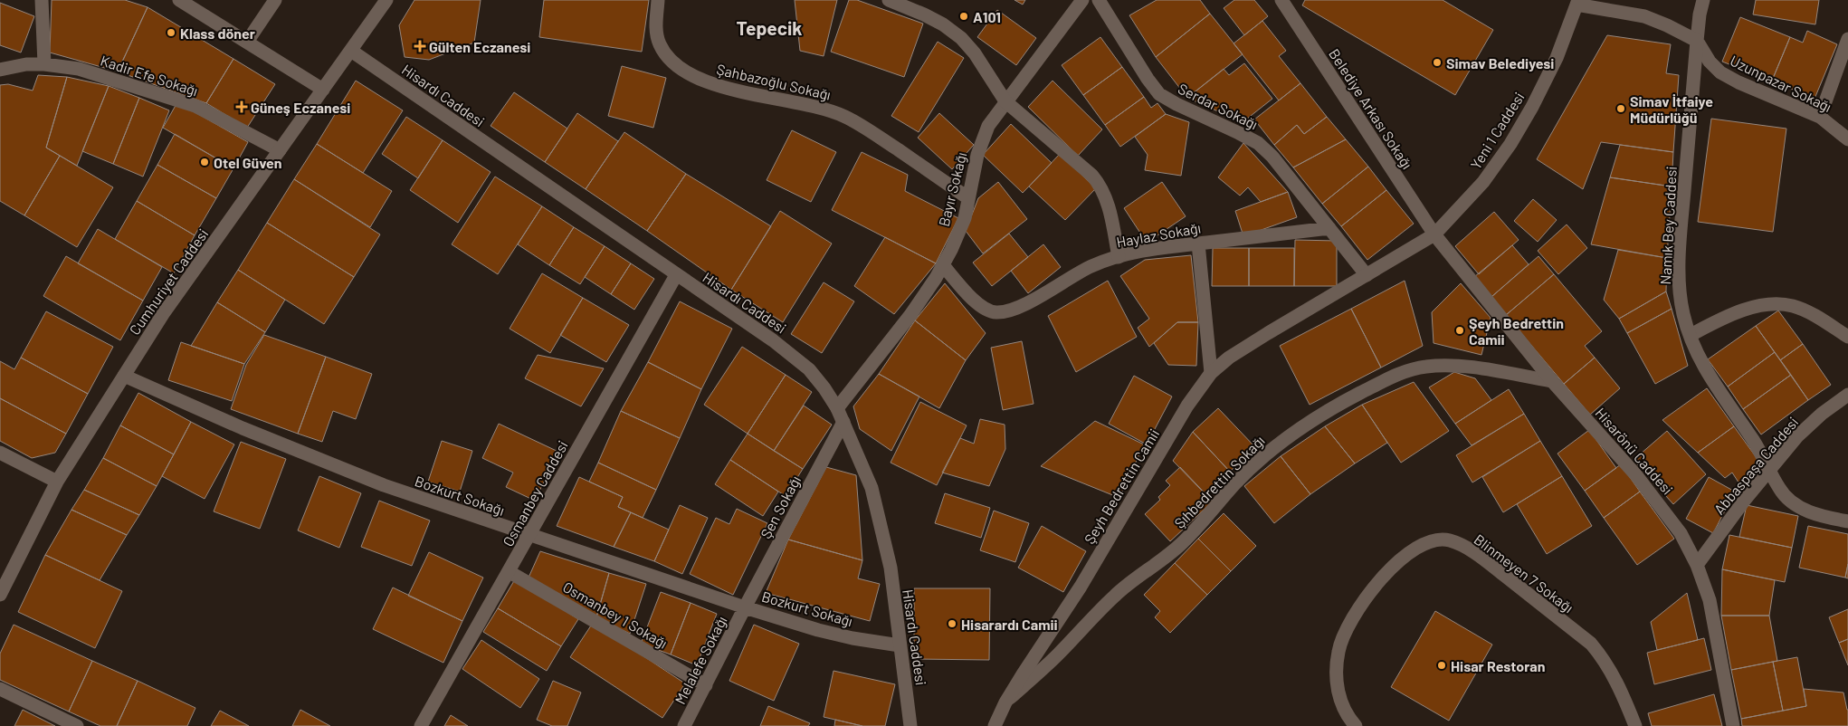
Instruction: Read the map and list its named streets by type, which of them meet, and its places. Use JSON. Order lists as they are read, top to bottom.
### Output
{
  "streets": {
    "street": [
      "Kadir Efe Sokağı",
      "Şahbazoğlu Sokağı",
      "Uzunpazar Sokağı",
      "Hisardı Caddesi",
      "Serdar Sokağı",
      "Belediye Arkası Sokağı",
      "Yeni 1 Caddesi",
      "Bayır Sokağı",
      "Namık Bey Caddesi",
      "Haylaz Sokağı",
      "Cumhuriyet Caddesi",
      "Hisarönü Caddesi",
      "Abbaspaşa Caddesi",
      "Şıhbedrettin Sokağı",
      "Şeyh Bedrettin Camii",
      "Osmanbey Caddesi",
      "Bozkurt Sokağı",
      "Şen Sokağı",
      "Blinmeyen 7 Sokağı",
      "Osmanbey 1 Sokağı",
      "Melalefe Sokağı"
    ]
  },
  "crossings": [
    ["Kadir Efe Sokağı", "Cumhuriyet Caddesi"],
    ["Şahbazoğlu Sokağı", "Bayır Sokağı"],
    ["Uzunpazar Sokağı", "Namık Bey Caddesi"],
    ["Hisardı Caddesi", "Bayır Sokağı"],
    ["Hisardı Caddesi", "Cumhuriyet Caddesi"],
    ["Hisardı Caddesi", "Osmanbey Caddesi"],
    ["Hisardı Caddesi", "Bozkurt Sokağı"],
    ["Hisardı Caddesi", "Şen Sokağı"],
    ["Serdar Sokağı", "Haylaz Sokağı"],
    ["Serdar Sokağı", "Şeyh Bedrettin Camii"],
    ["Belediye Arkası Sokağı", "Yeni 1 Caddesi"],
    ["Belediye Arkası Sokağı", "Hisarönü Caddesi"],
    ["Belediye Arkası Sokağı", "Şeyh Bedrettin Camii"],
    ["Yeni 1 Caddesi", "Hisarönü Caddesi"],
    ["Yeni 1 Caddesi", "Şeyh Bedrettin Camii"],
    ["Bayır Sokağı", "Haylaz Sokağı"],
    ["Namık Bey Caddesi", "Abbaspaşa Caddesi"],
    ["Cumhuriyet Caddesi", "Bozkurt Sokağı"],
    ["Hisarönü Caddesi", "Abbaspaşa Caddesi"],
    ["Hisarönü Caddesi", "Şıhbedrettin Sokağı"],
    ["Hisarönü Caddesi", "Şeyh Bedrettin Camii"],
    ["Şıhbedrettin Sokağı", "Şeyh Bedrettin Camii"],
    ["Osmanbey Caddesi", "Bozkurt Sokağı"],
    ["Osmanbey Caddesi", "Osmanbey 1 Sokağı"],
    ["Bozkurt Sokağı", "Şen Sokağı"],
    ["Bozkurt Sokağı", "Melalefe Sokağı"],
    ["Şen Sokağı", "Melalefe Sokağı"],
    ["Osmanbey 1 Sokağı", "Melalefe Sokağı"]
  ],
  "districts": ["Tepecik"],
  "places": {
    "other": [
      "A101",
      "Klass döner",
      "Simav Belediyesi",
      "Simav İtfaiye Müdürlüğü",
      "Otel Güven",
      "Şeyh Bedrettin Camii",
      "Hisarardı Camii",
      "Hisar Restoran"
    ],
    "health": ["Gülten Eczanesi", "Güneş Eczanesi"]
  }
}
